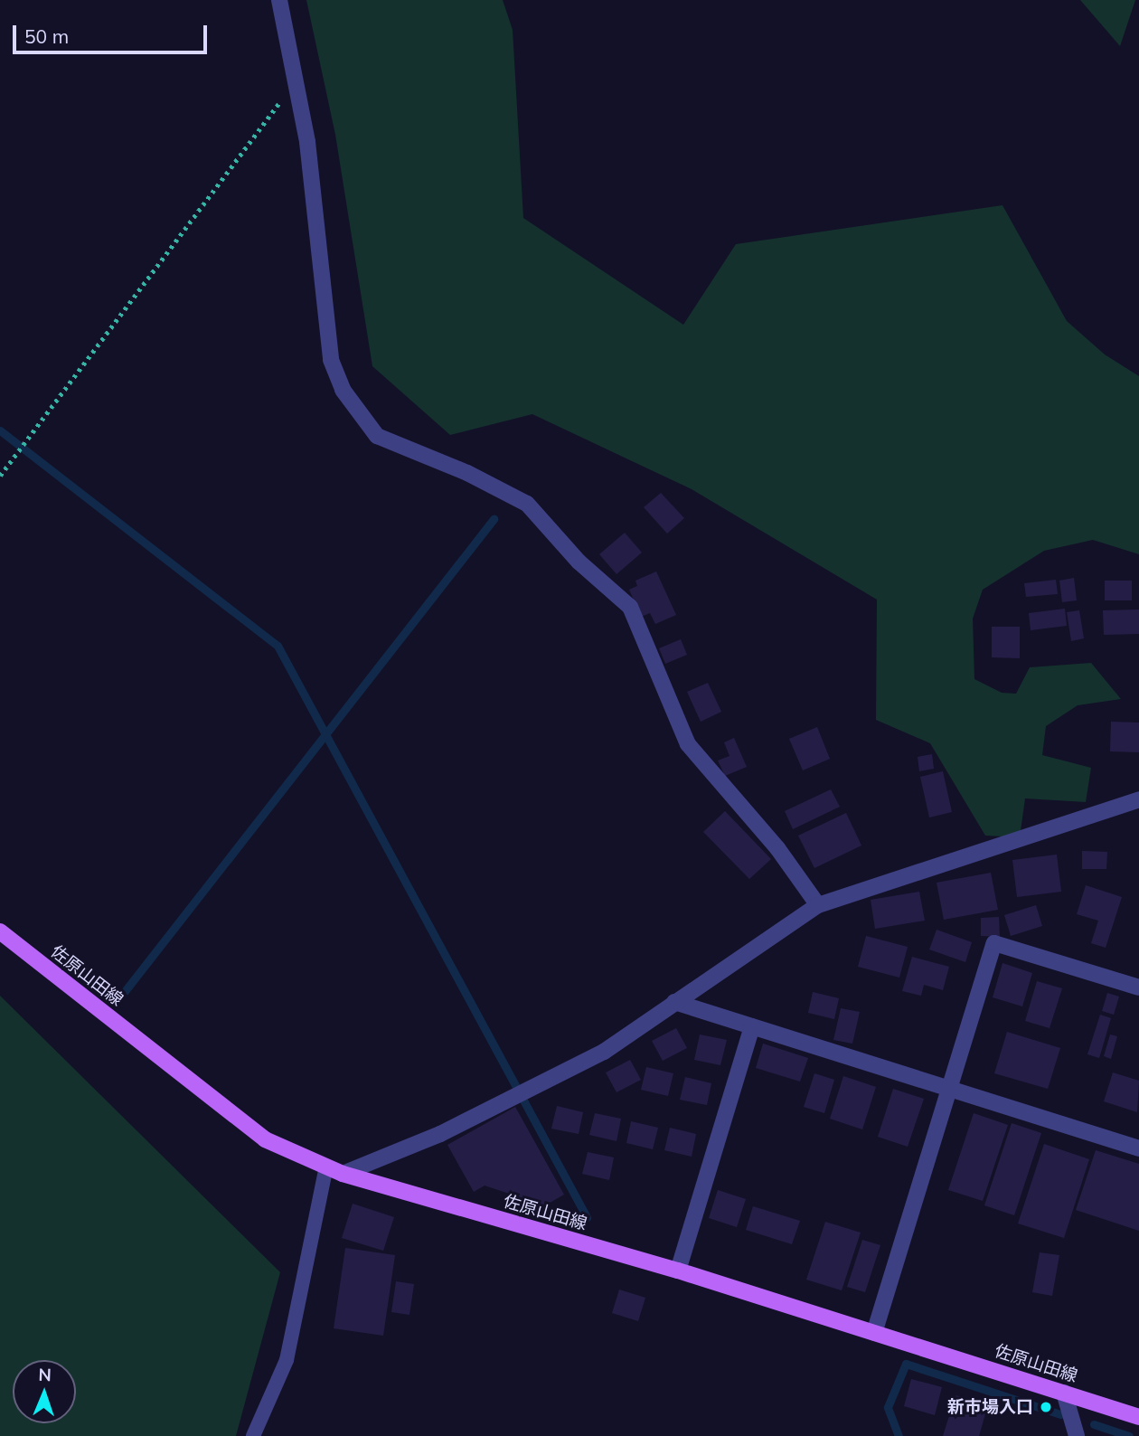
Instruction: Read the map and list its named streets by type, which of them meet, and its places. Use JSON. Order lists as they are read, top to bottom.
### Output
{
  "streets": {
    "main road": ["佐原山田線"]
  },
  "places": ["新市場入口"],
  "scale_bar": "50 m",
  "north": "top"
}
